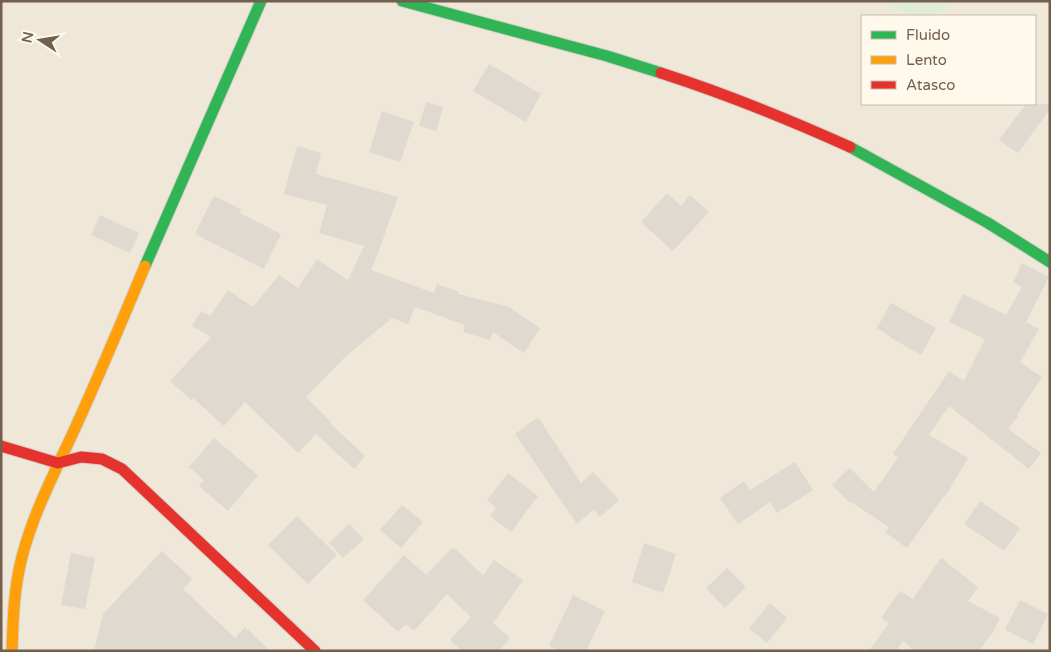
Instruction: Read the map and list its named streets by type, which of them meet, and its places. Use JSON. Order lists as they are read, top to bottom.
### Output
{
  "legend": ["Fluido", "Lento", "Atasco"],
  "north": "left"
}
